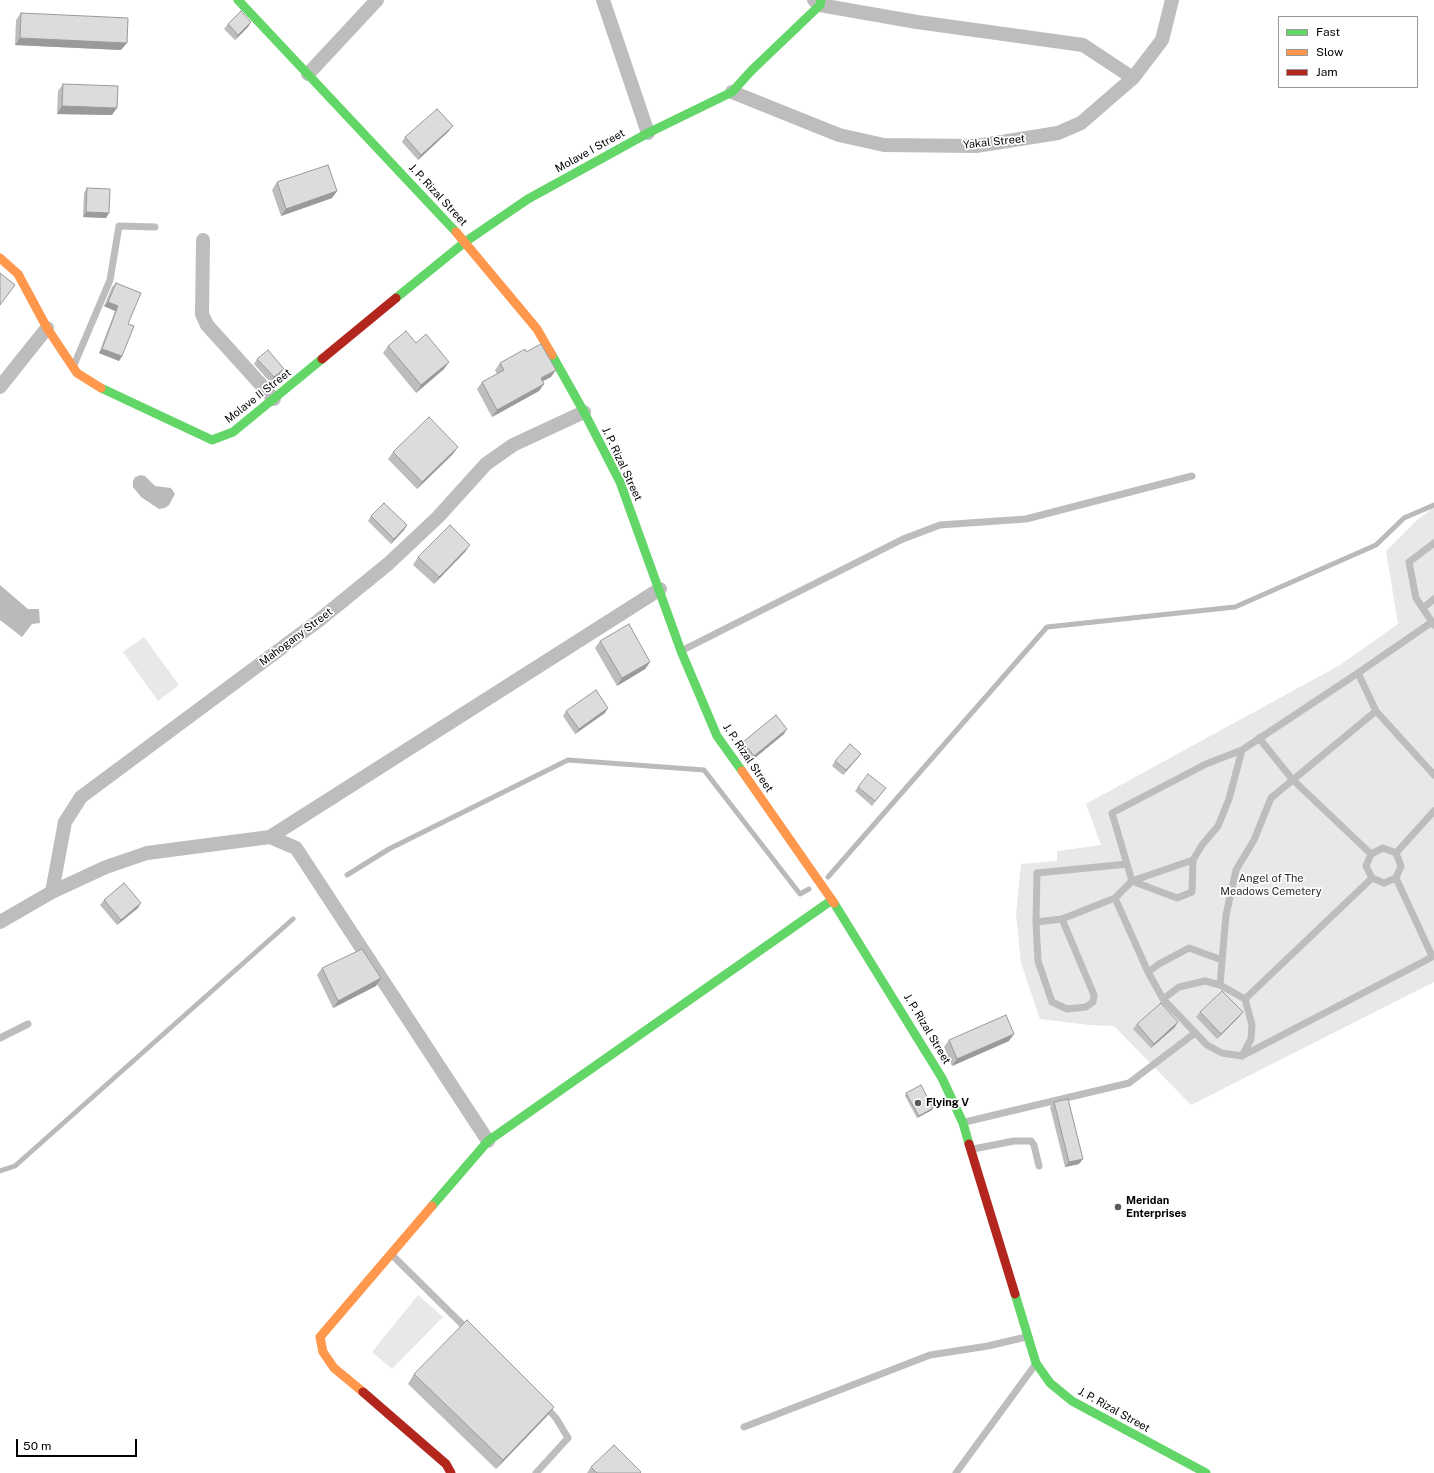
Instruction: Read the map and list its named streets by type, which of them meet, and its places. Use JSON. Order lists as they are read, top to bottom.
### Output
{
  "streets": {
    "street": [
      "Yakal Street",
      "Molave I Street",
      "J. P. Rizal Street",
      "Molave II Street",
      "Mahogany Street"
    ]
  },
  "crossings": [
    ["Yakal Street", "Molave I Street"],
    ["Molave I Street", "J. P. Rizal Street"],
    ["Molave I Street", "Molave II Street"],
    ["J. P. Rizal Street", "Molave II Street"],
    ["J. P. Rizal Street", "Mahogany Street"]
  ],
  "parks": ["Angel of The Meadows Cemetery"],
  "places": ["Flying V", "Meridan Enterprises"],
  "legend": ["Fast", "Slow", "Jam"],
  "scale_bar": "50 m"
}
